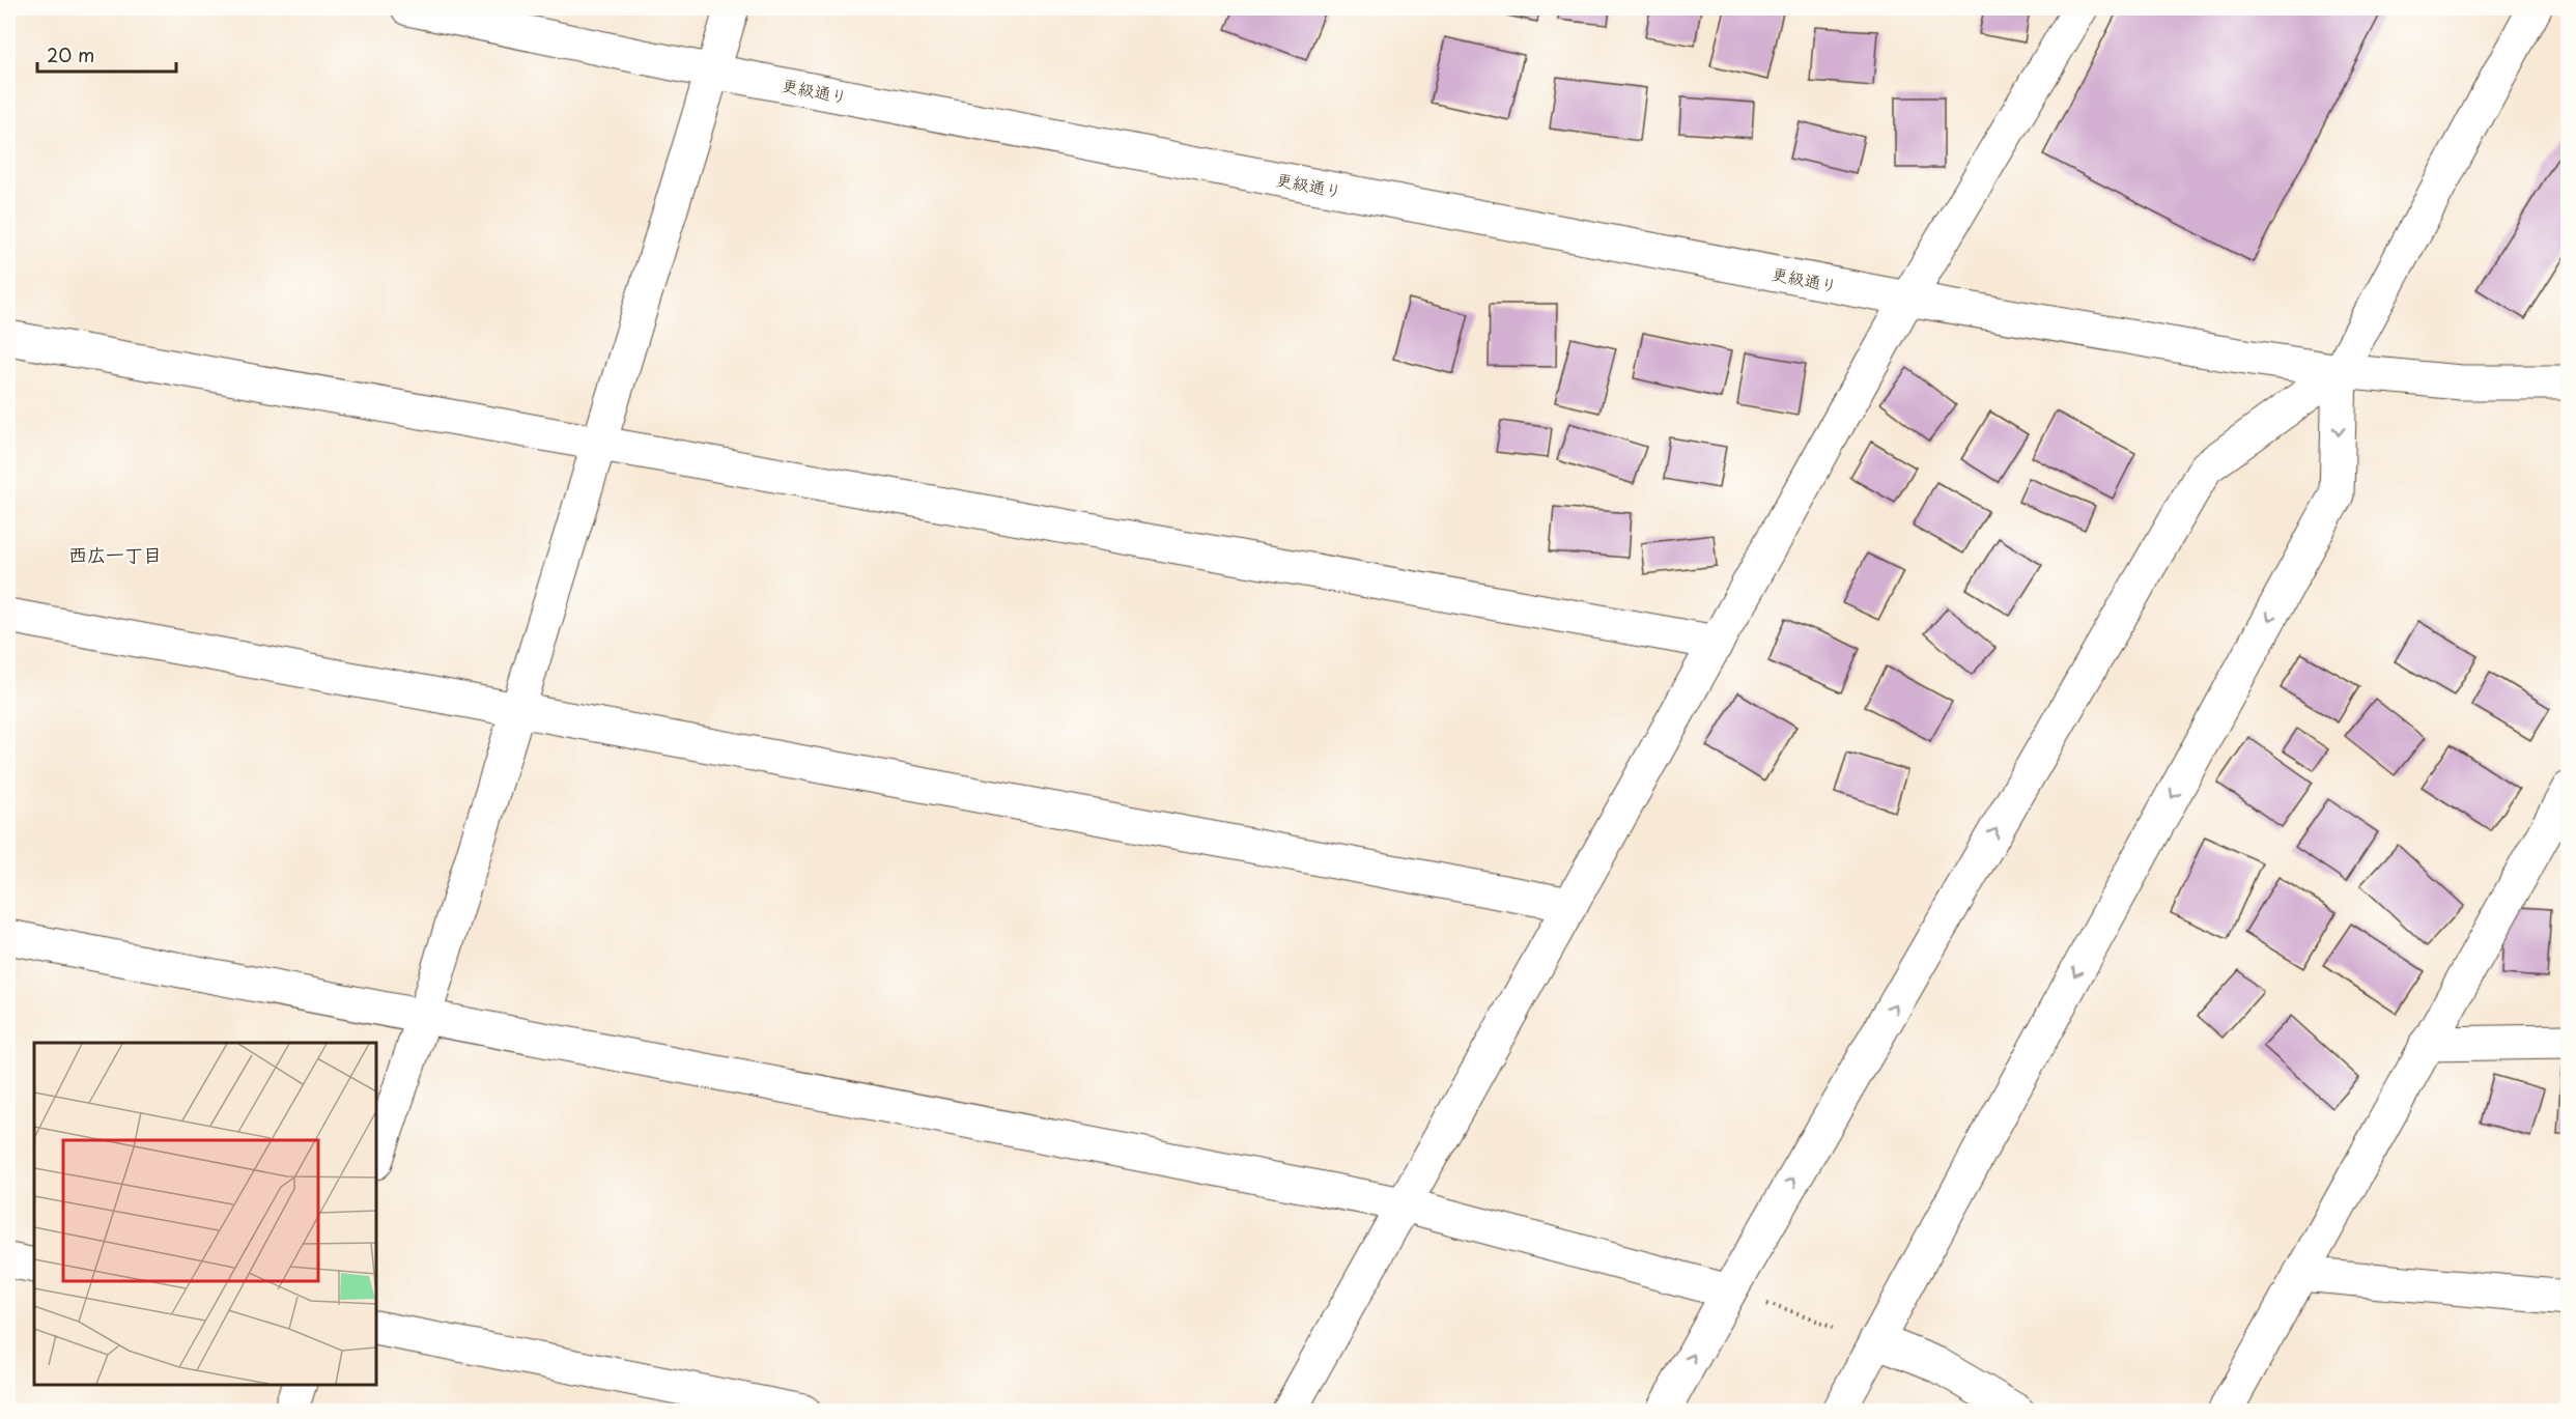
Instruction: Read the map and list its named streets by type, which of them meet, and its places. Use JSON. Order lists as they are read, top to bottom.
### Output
{
  "streets": {
    "street": ["更級通り"]
  },
  "districts": ["西広一丁目"],
  "scale_bar": "20 m"
}
